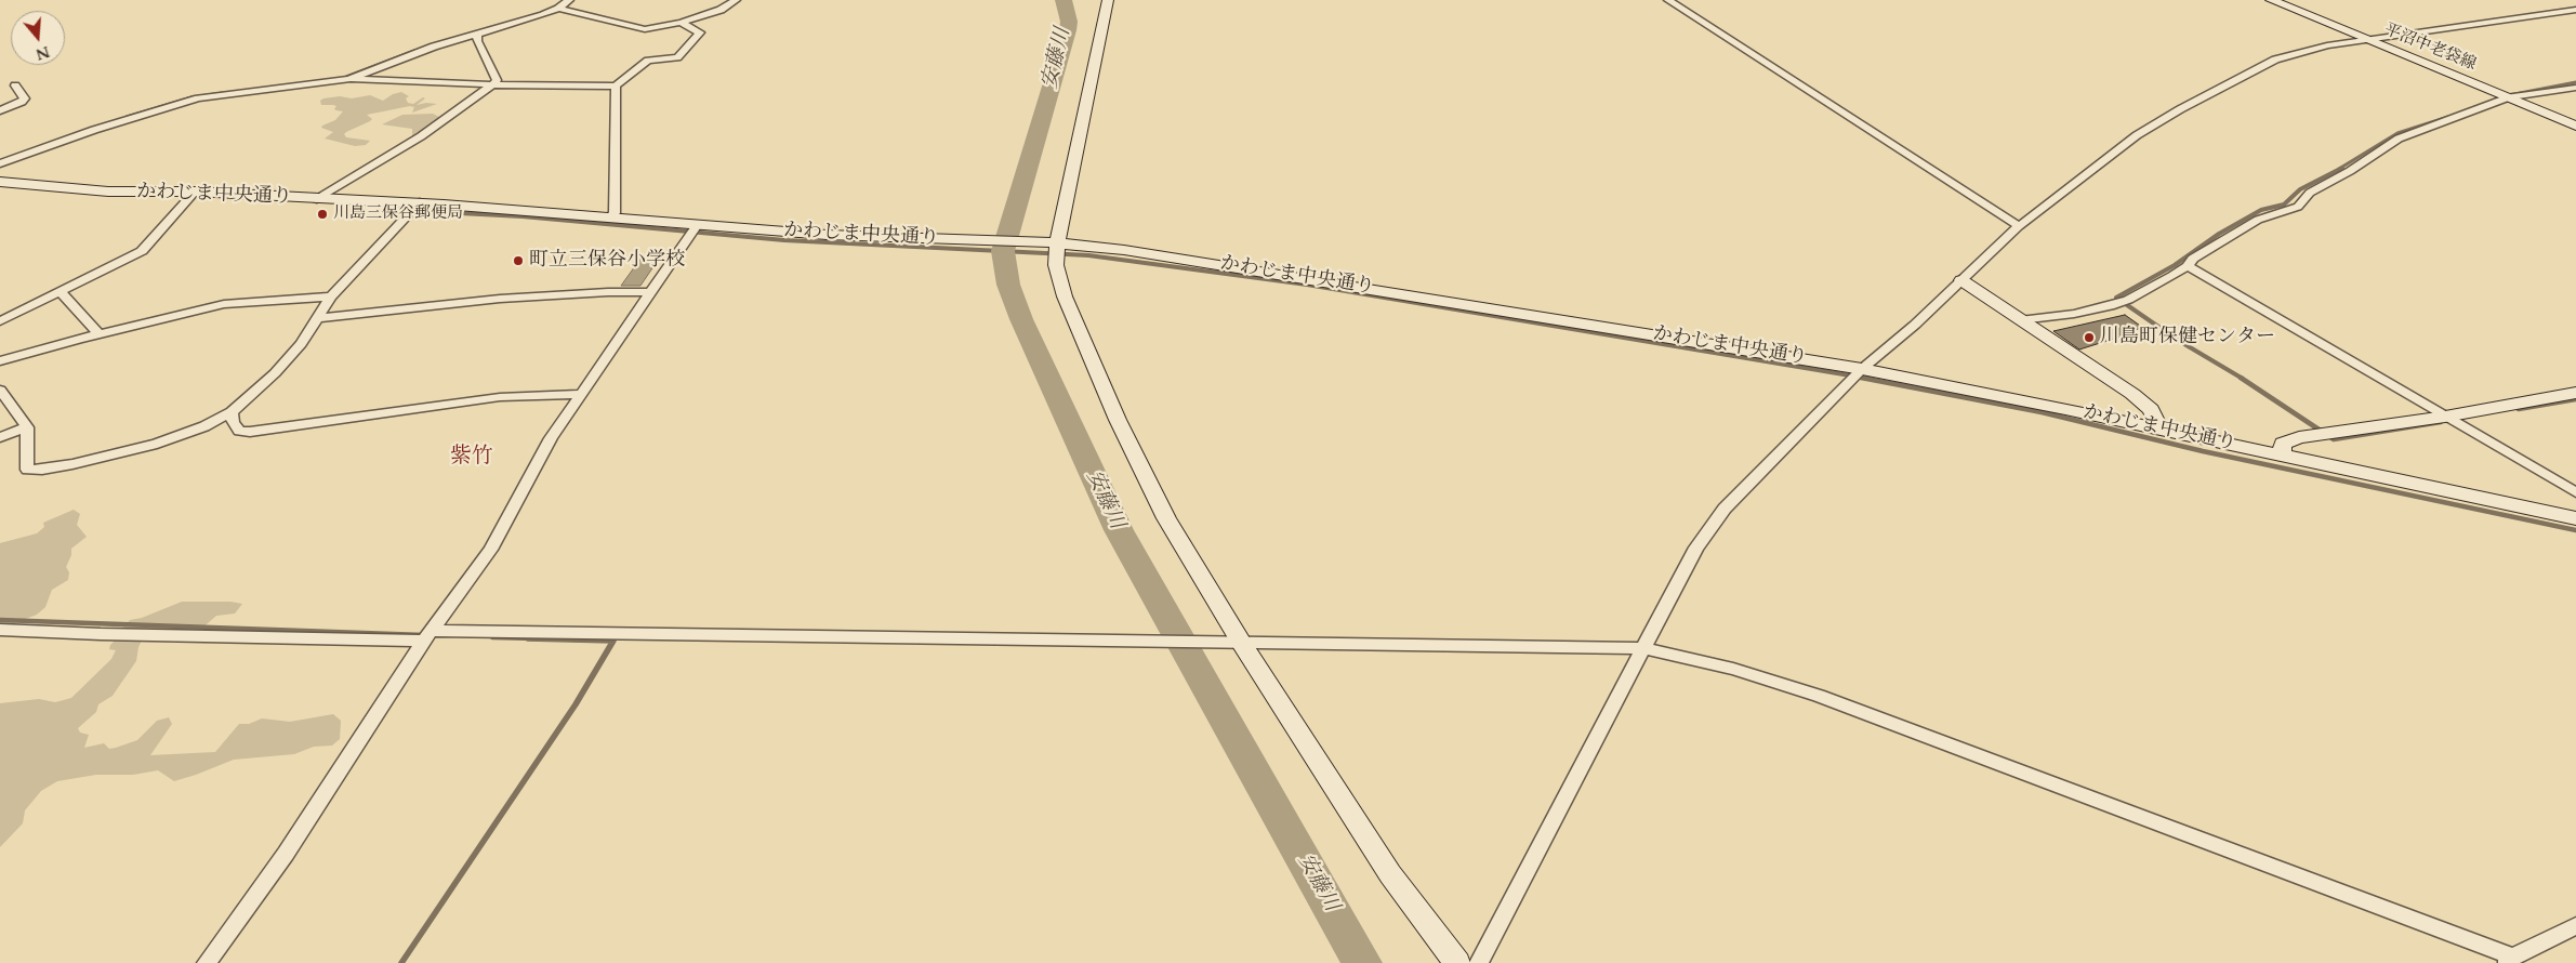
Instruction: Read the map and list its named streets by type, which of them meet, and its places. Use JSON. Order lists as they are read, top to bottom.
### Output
{
  "streets": {
    "street": ["平沼中老袋線", "かわじま中央通り"]
  },
  "districts": ["紫竹"],
  "water": ["安藤川"],
  "places": ["川島三保谷郵便局", "町立三保谷小学校", "川島町保健センター"],
  "north": "bottom"
}
